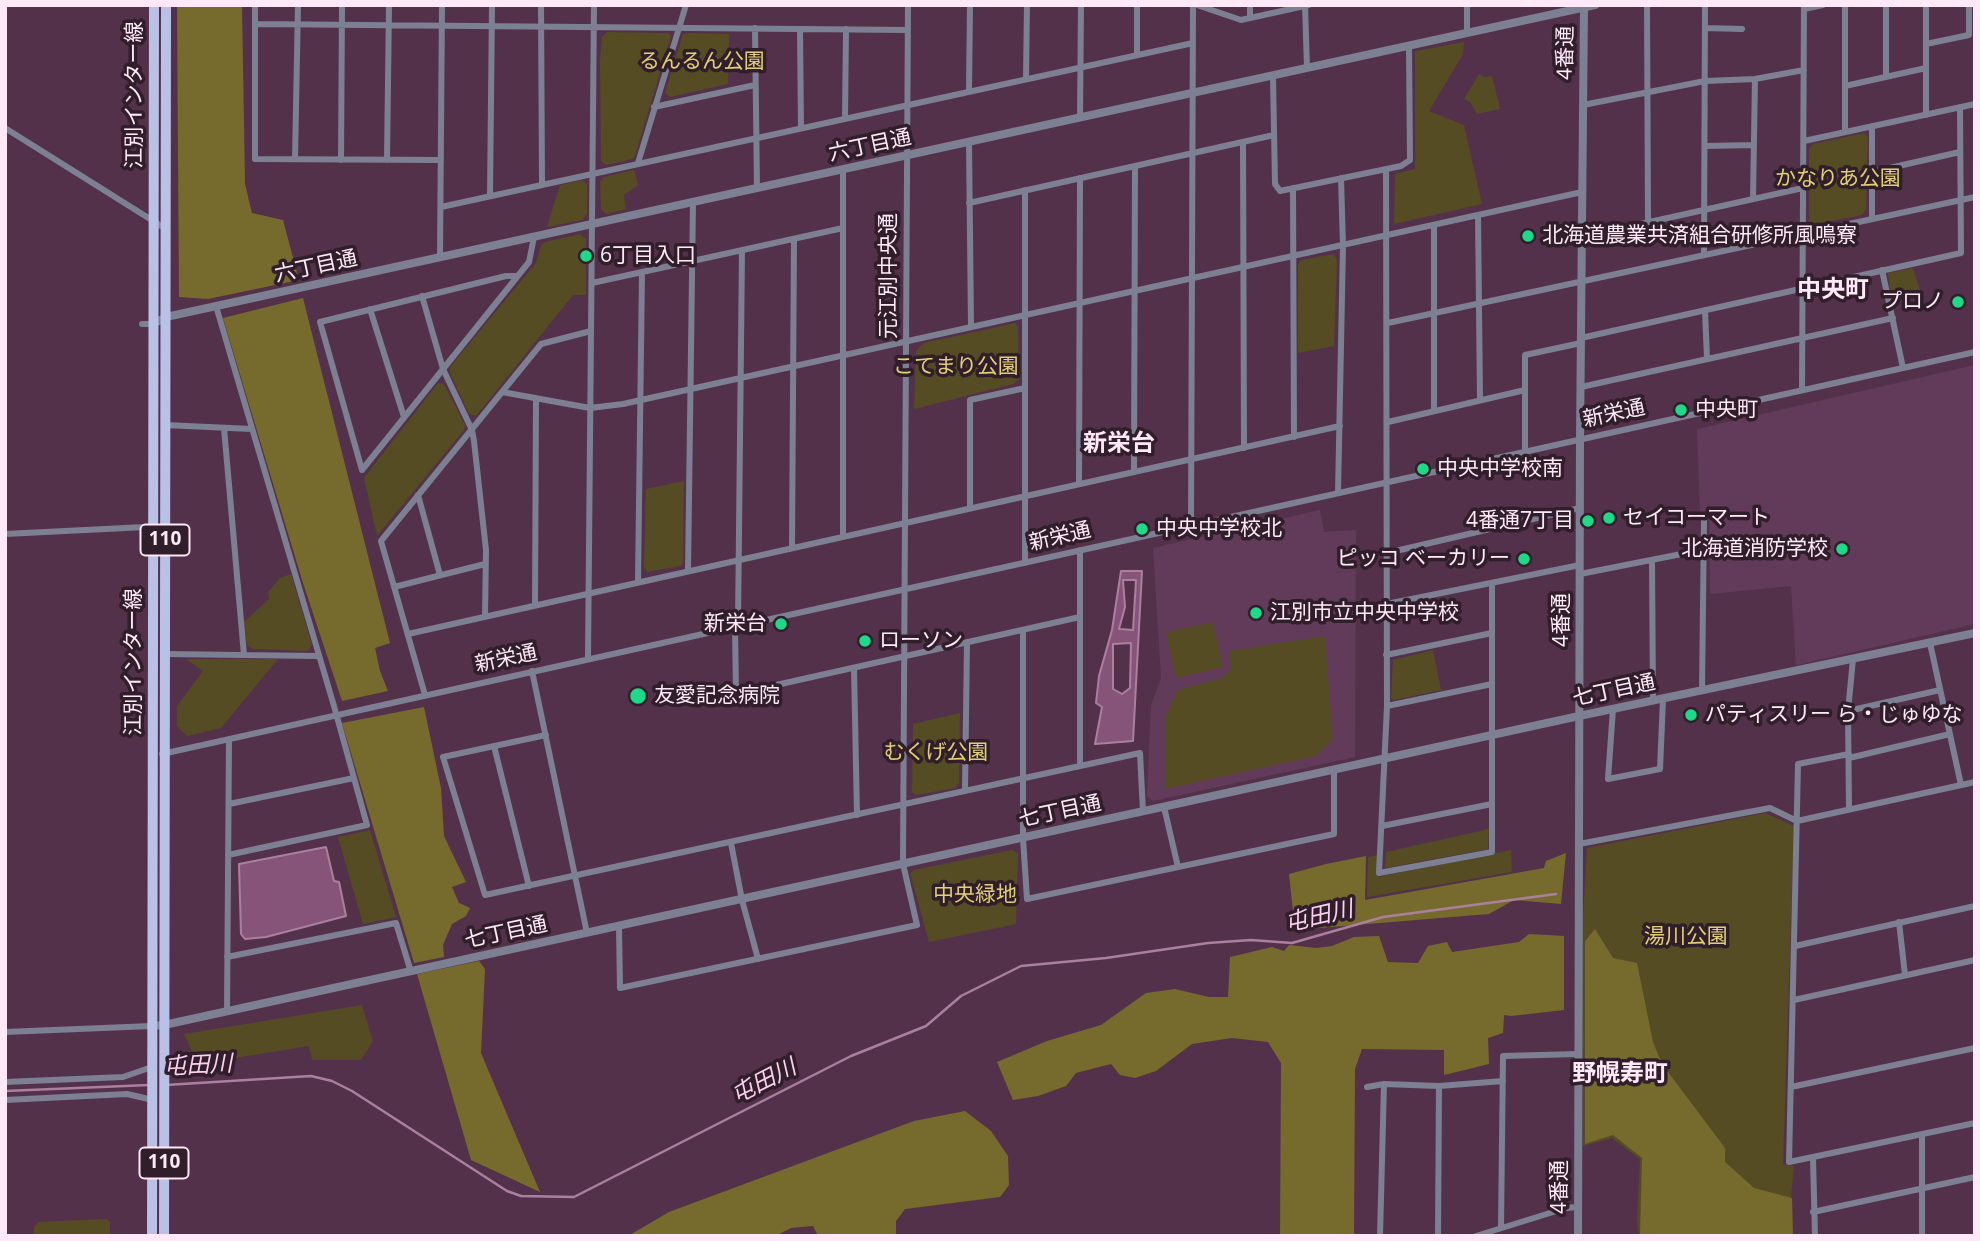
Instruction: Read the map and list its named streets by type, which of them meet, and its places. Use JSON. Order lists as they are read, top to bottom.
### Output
{
  "streets": {
    "main road": ["江別インター線", "110"],
    "street": [
      "4番通",
      "六丁目通",
      "元江別中央通",
      "新栄通",
      "七丁目通"
    ]
  },
  "crossings": [
    ["4番通", "六丁目通"],
    ["4番通", "新栄通"],
    ["4番通", "七丁目通"],
    ["江別インター線", "六丁目通"],
    ["江別インター線", "新栄通"],
    ["江別インター線", "七丁目通"],
    ["六丁目通", "元江別中央通"],
    ["元江別中央通", "新栄通"],
    ["元江別中央通", "七丁目通"]
  ],
  "districts": ["中央町", "新栄台", "野幌寿町"],
  "water": ["屯田川"],
  "parks": [
    "るんるん公園",
    "かなりあ公園",
    "こてまり公園",
    "むくげ公園",
    "中央緑地",
    "湯川公園"
  ],
  "places": [
    "北海道農業共済組合研修所風鳴寮",
    "6丁目入口",
    "プロノ",
    "中央町",
    "中央中学校南",
    "セイコーマート",
    "4番通7丁目",
    "中央中学校北",
    "北海道消防学校",
    "ピッコ ベーカリー",
    "江別市立中央中学校",
    "新栄台",
    "ローソン",
    "友愛記念病院",
    "パティスリー ら・じゅゆな"
  ]
}
